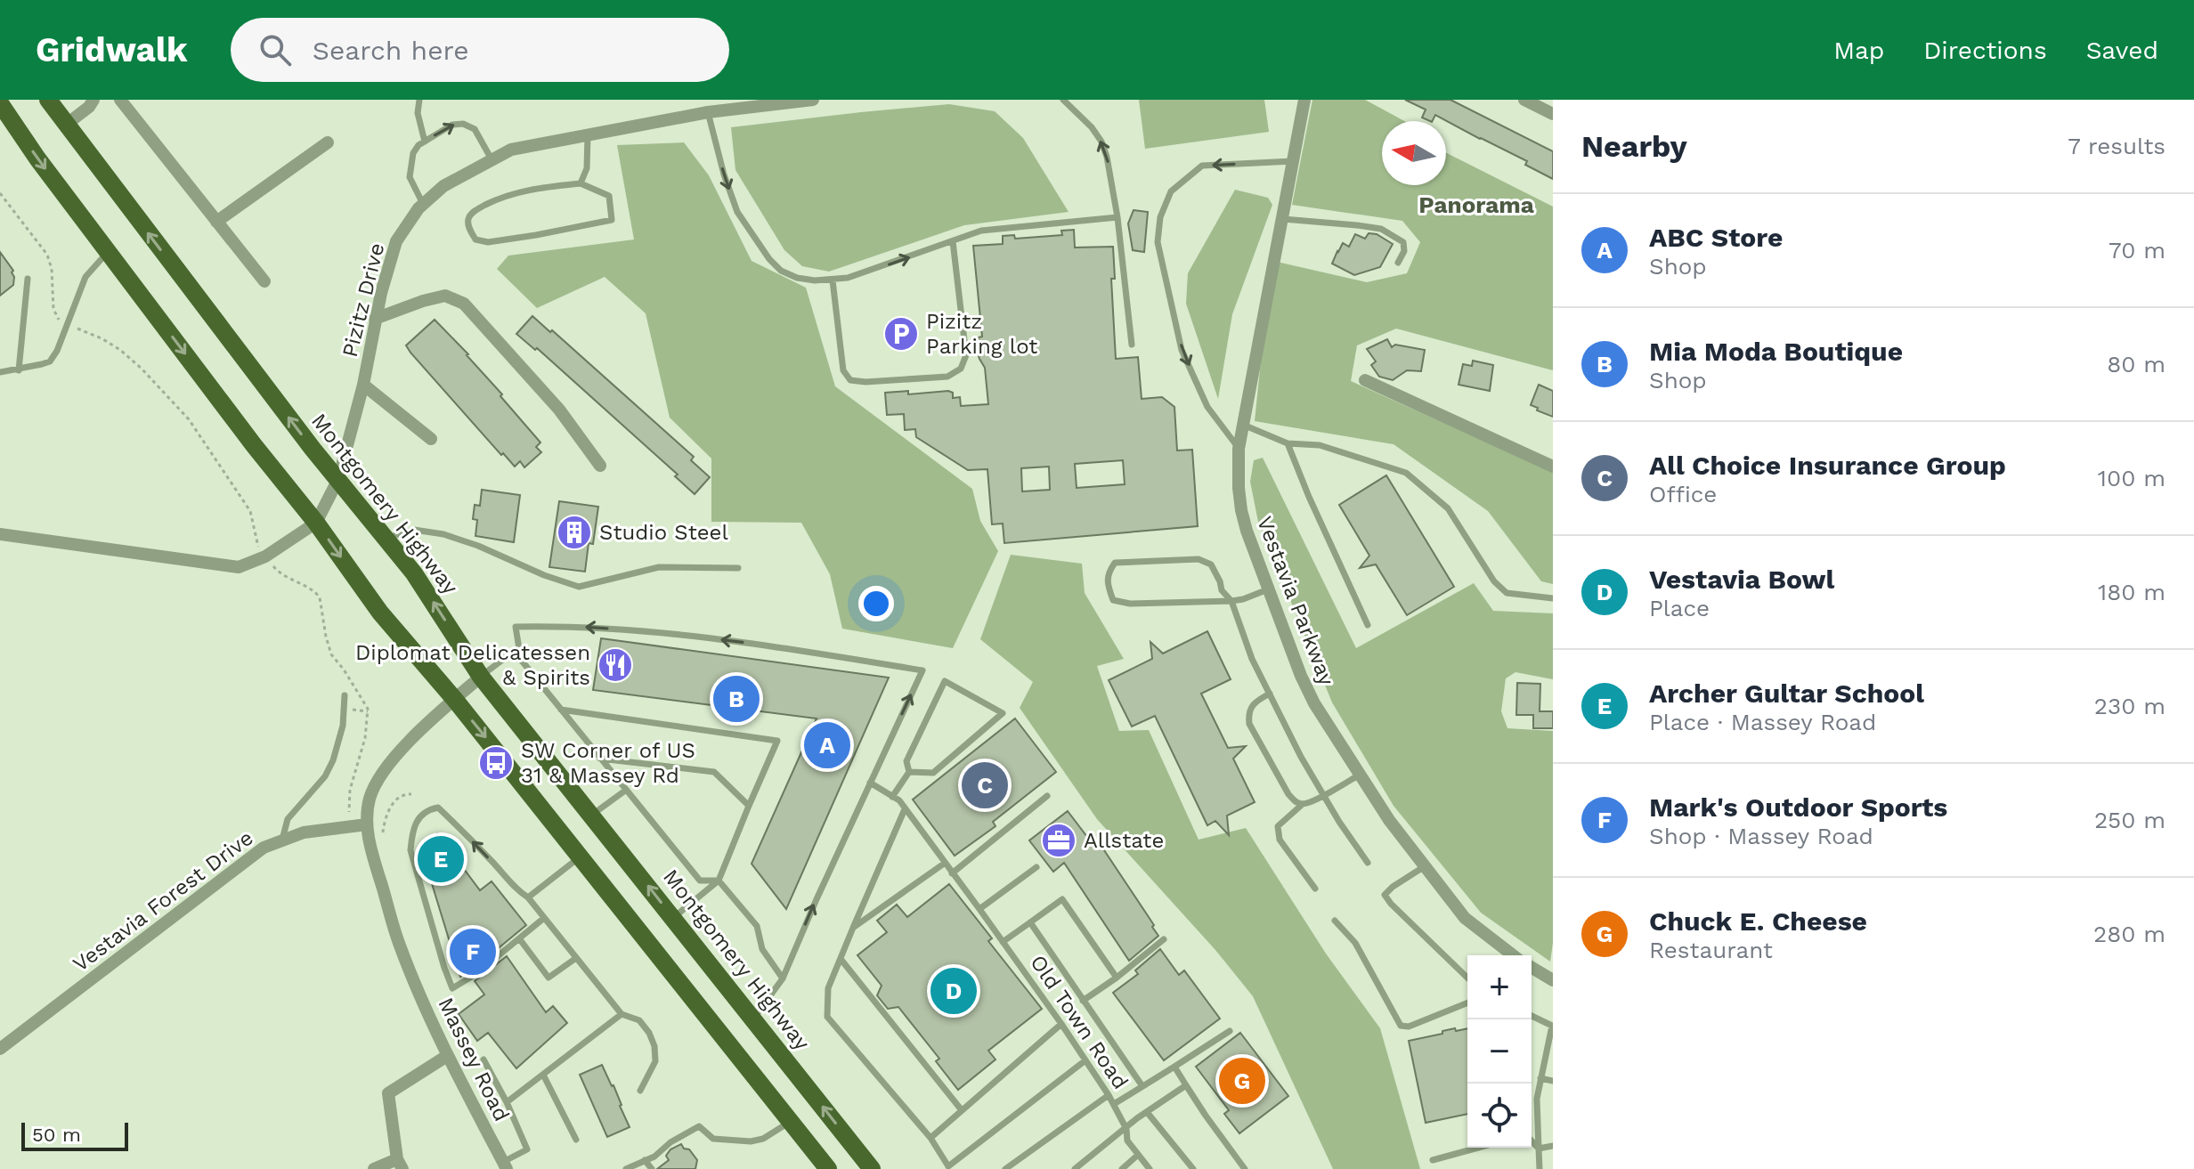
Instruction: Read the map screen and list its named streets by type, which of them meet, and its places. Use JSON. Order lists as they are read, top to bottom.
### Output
{
  "streets": {
    "main road": ["Montgomery Highway"],
    "street": [
      "Pizitz Drive",
      "Vestavia Parkway",
      "Vestavia Forest Drive",
      "Massey Road"
    ],
    "lane": ["Old Town Road"]
  },
  "crossings": [
    ["Pizitz Drive", "Montgomery Highway"],
    ["Montgomery Highway", "Massey Road"],
    ["Vestavia Forest Drive", "Massey Road"]
  ],
  "districts": ["Panorama"],
  "places": {
    "parking": ["Pizitz Parking lot"],
    "building": ["Studio Steel"],
    "restaurant": ["Diplomat Delicatessen & Spirits"],
    "bus stop": ["SW Corner of US 31 & Massey Rd"],
    "office": ["Allstate"]
  },
  "scale_bar": "50 m",
  "north": "left",
  "page": {
    "header": "Gridwalk",
    "search": "Search here",
    "nav": ["Map", "Directions", "Saved"],
    "heading": ["Nearby", "7 results"],
    "list": [
      {
        "mark": "A",
        "name": "ABC Store",
        "note": "Shop",
        "value": "70 m"
      },
      {
        "mark": "B",
        "name": "Mia Moda Boutique",
        "note": "Shop",
        "value": "80 m"
      },
      {
        "mark": "C",
        "name": "All Choice Insurance Group",
        "note": "Office",
        "value": "100 m"
      },
      {
        "mark": "D",
        "name": "Vestavia Bowl",
        "note": "Place",
        "value": "180 m"
      },
      {
        "mark": "E",
        "name": "Archer Gultar School",
        "note": "Place · Massey Road",
        "value": "230 m"
      },
      {
        "mark": "F",
        "name": "Mark's Outdoor Sports",
        "note": "Shop · Massey Road",
        "value": "250 m"
      },
      {
        "mark": "G",
        "name": "Chuck E. Cheese",
        "note": "Restaurant",
        "value": "280 m"
      }
    ],
    "pins": [
      "B",
      "A",
      "C",
      "E",
      "F",
      "D",
      "G"
    ],
    "map_buttons": ["+", "−"],
    "scale": "50 m"
  }
}
